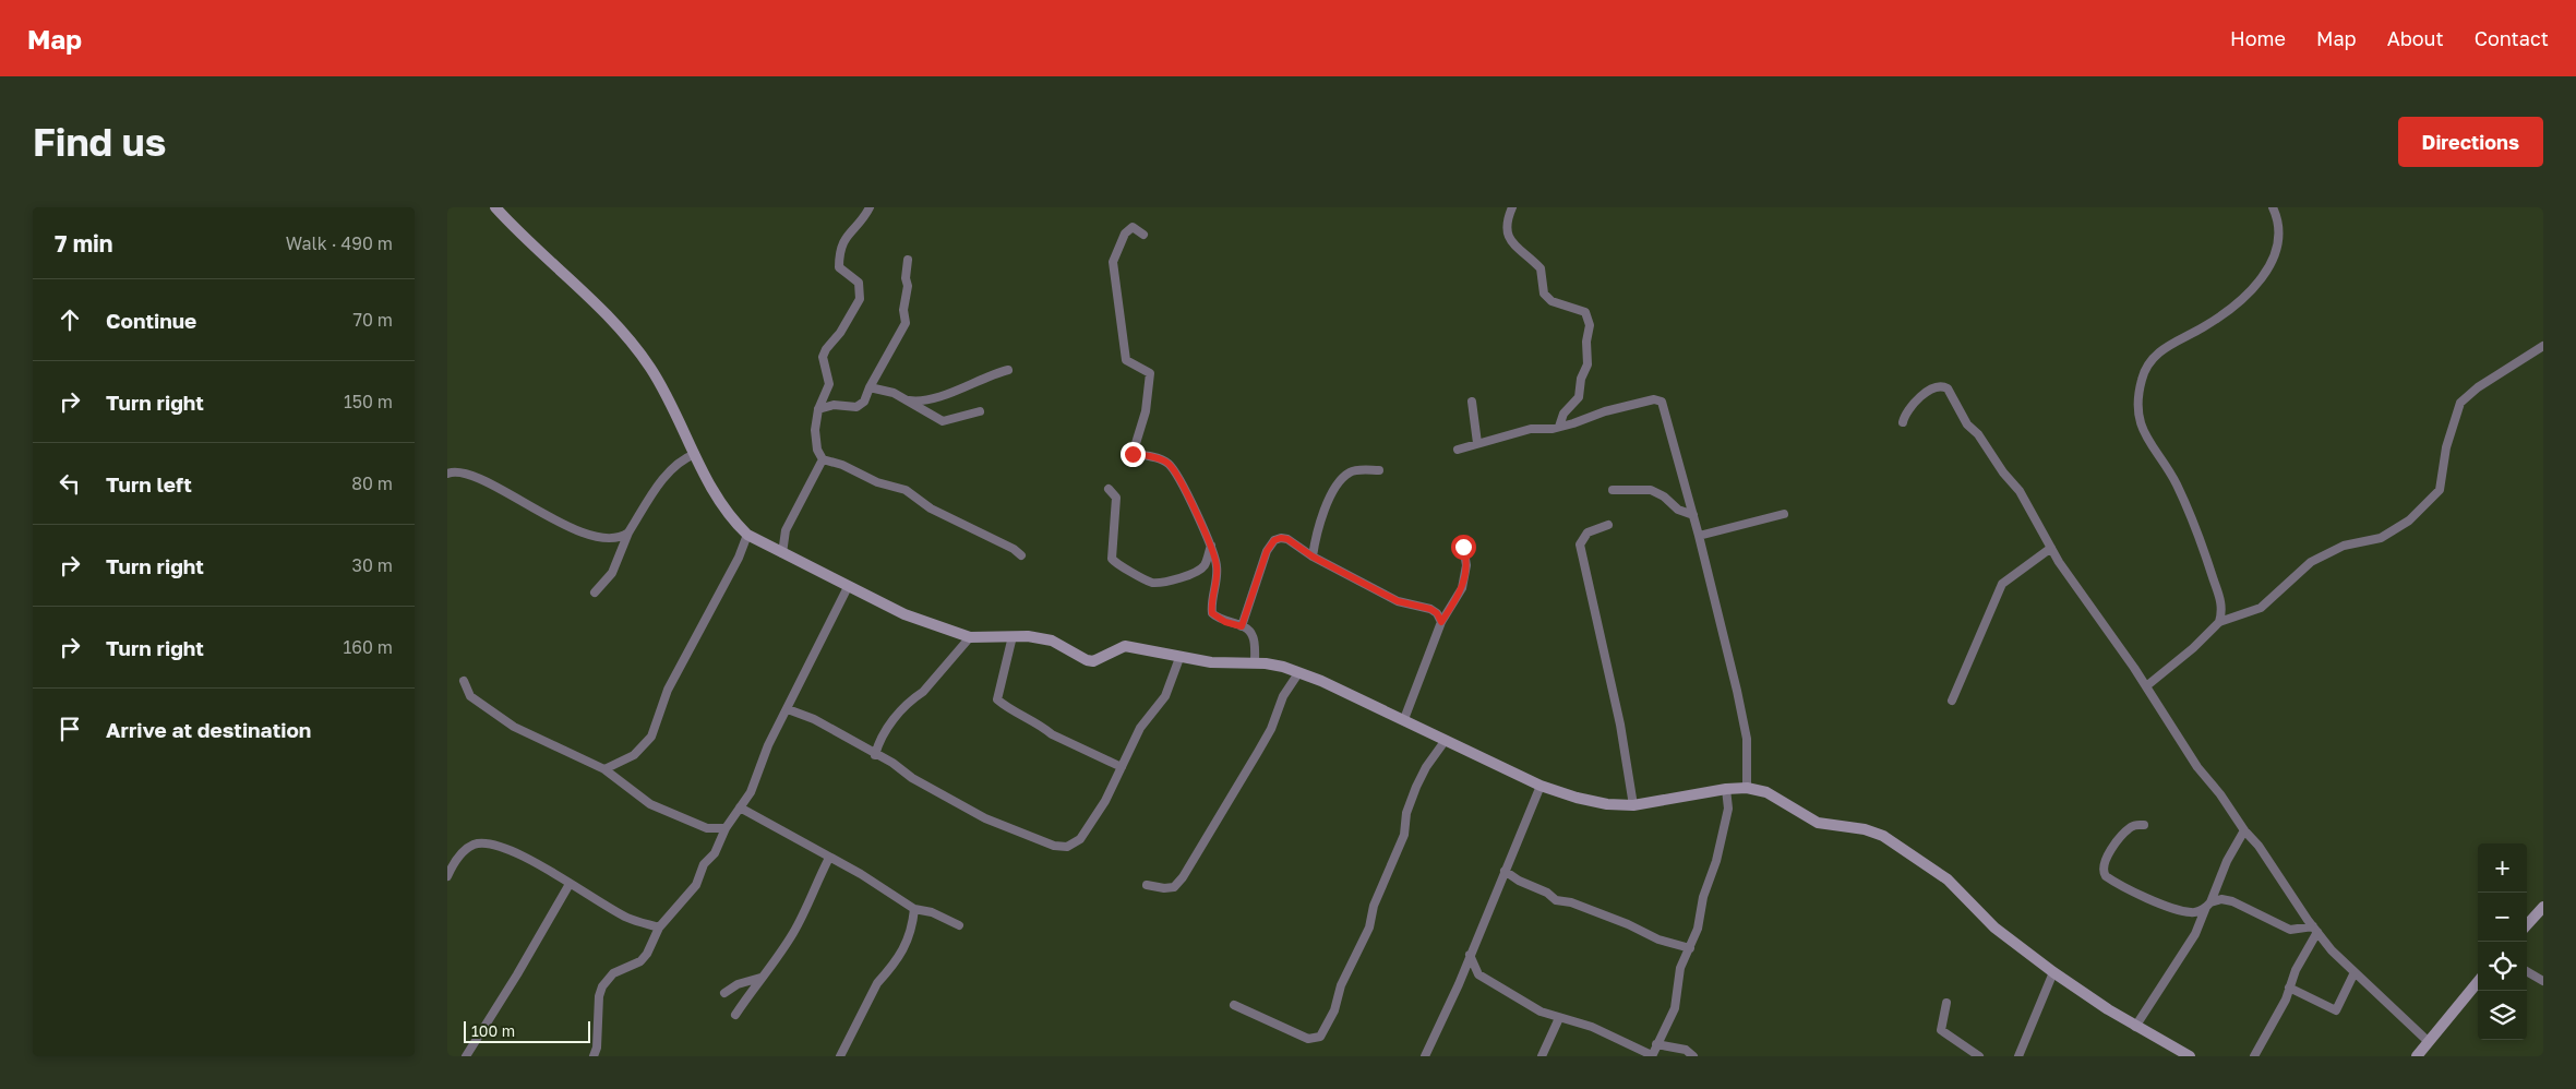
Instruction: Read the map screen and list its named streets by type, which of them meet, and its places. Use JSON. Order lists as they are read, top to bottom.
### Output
{
  "scale_bar": "100 m",
  "page": {
    "header": "Map",
    "nav": [
      "Home",
      "Map",
      "About",
      "Contact"
    ],
    "buttons": "Directions",
    "title": "Find us",
    "heading": ["7 min", "Walk · 490 m"],
    "list": [
      ["Continue", "70 m"],
      ["Turn right", "150 m"],
      ["Turn left", "80 m"],
      ["Turn right", "30 m"],
      ["Turn right", "160 m"],
      "Arrive at destination"
    ],
    "map_buttons": ["+", "−"],
    "scale": "100 m"
  }
}
